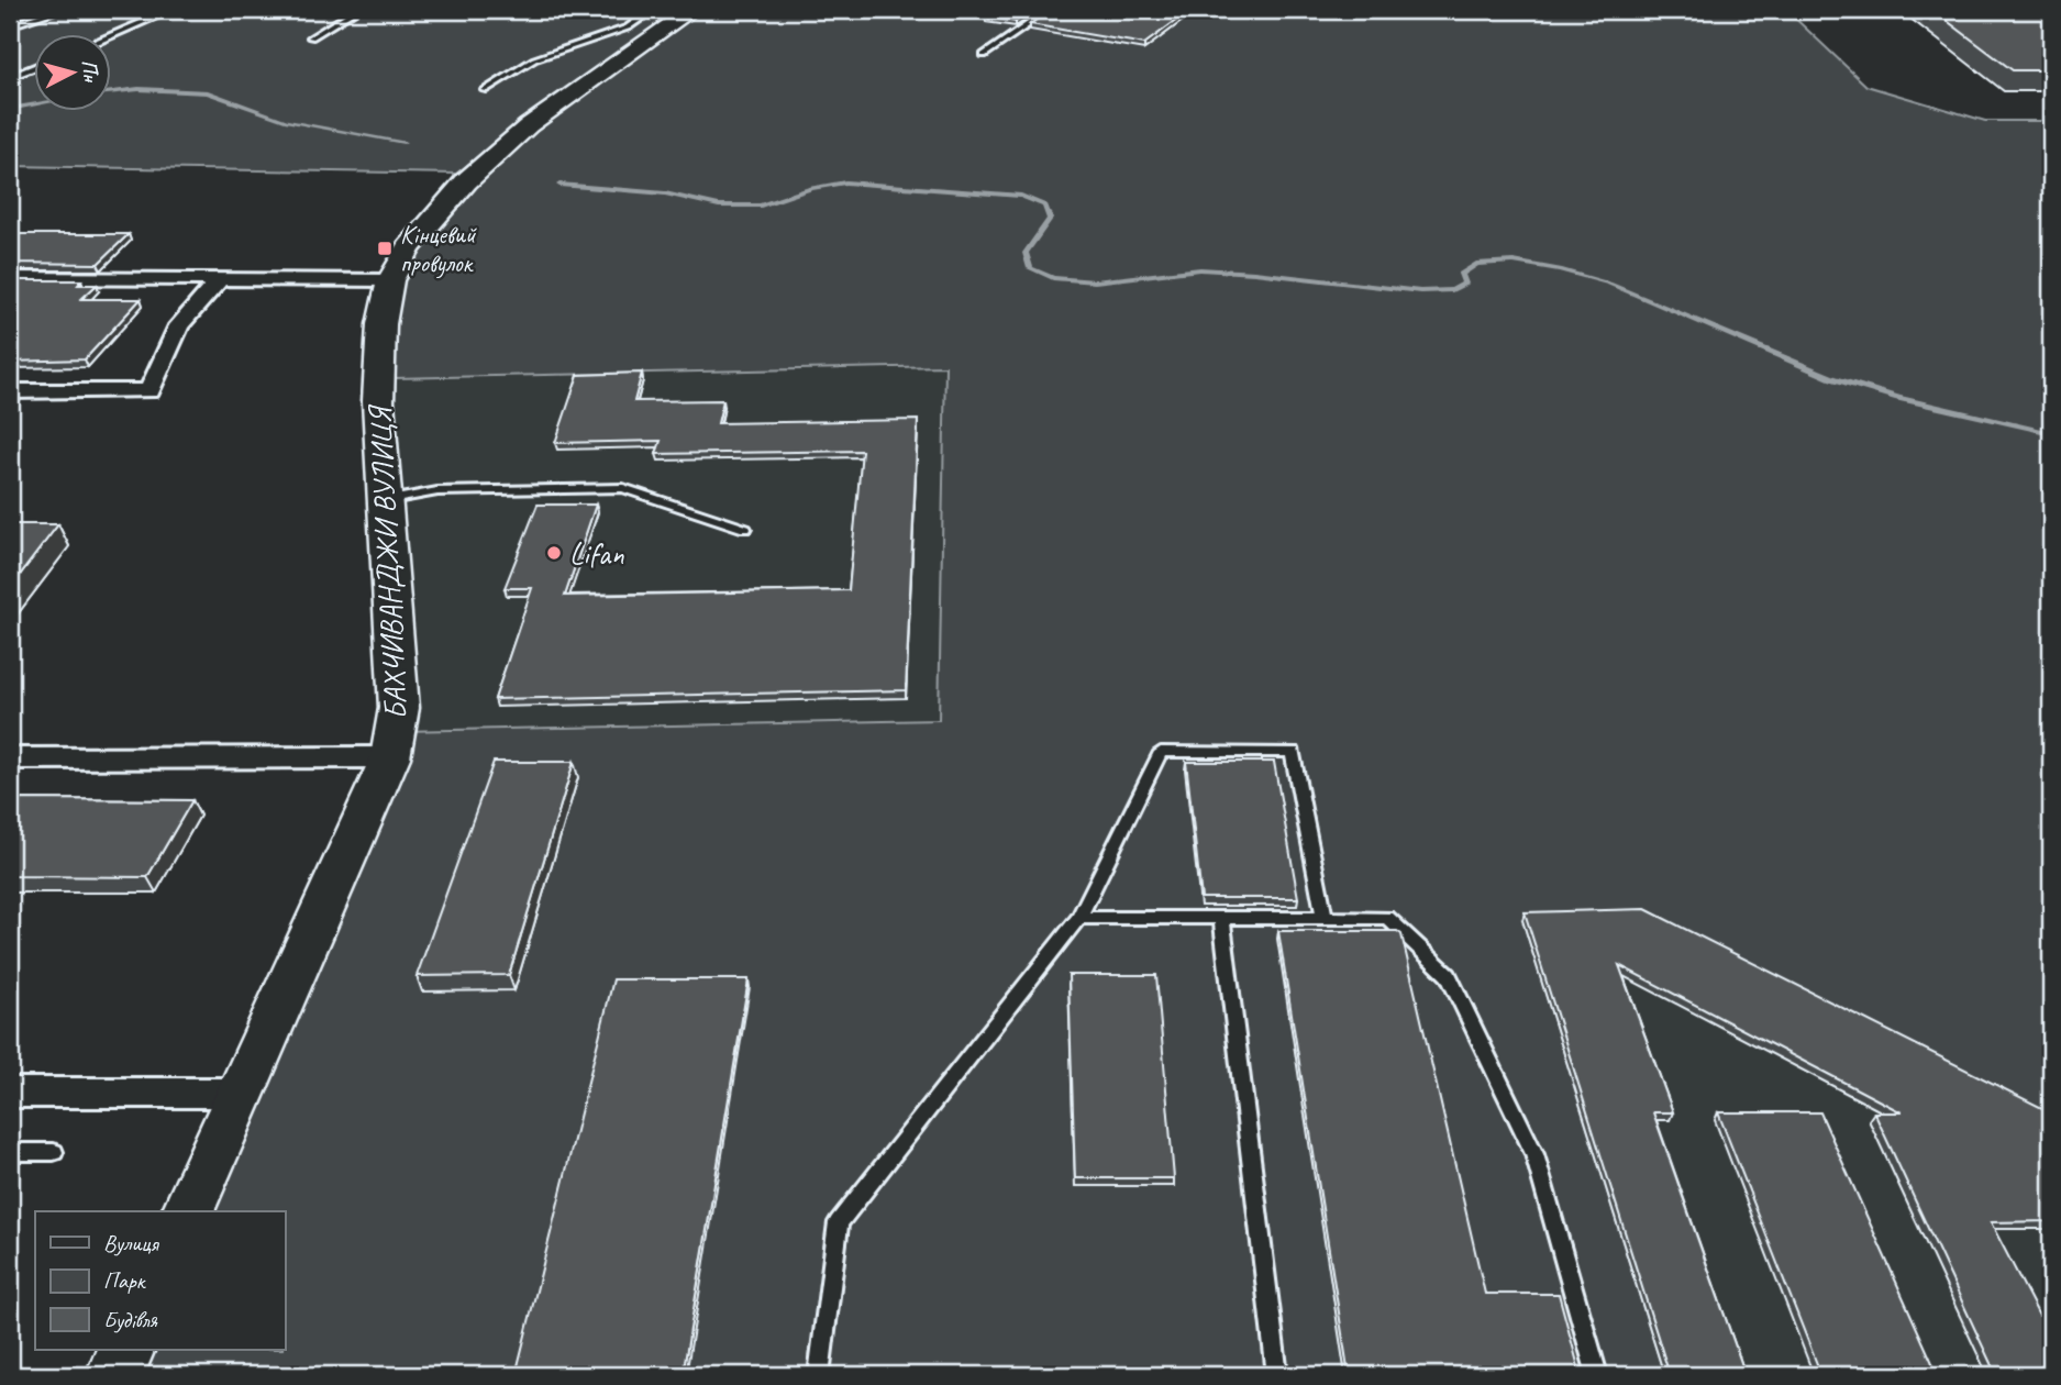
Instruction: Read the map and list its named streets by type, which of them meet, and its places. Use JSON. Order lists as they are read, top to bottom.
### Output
{
  "streets": {
    "street": ["БАХЧИВАНДЖИ ВУЛИЦЯ"]
  },
  "places": {
    "transit": ["Кінцевий провулок"],
    "other": ["Lifan"]
  },
  "legend": ["Вулиця", "Парк", "Будівля"],
  "north": "right"
}
